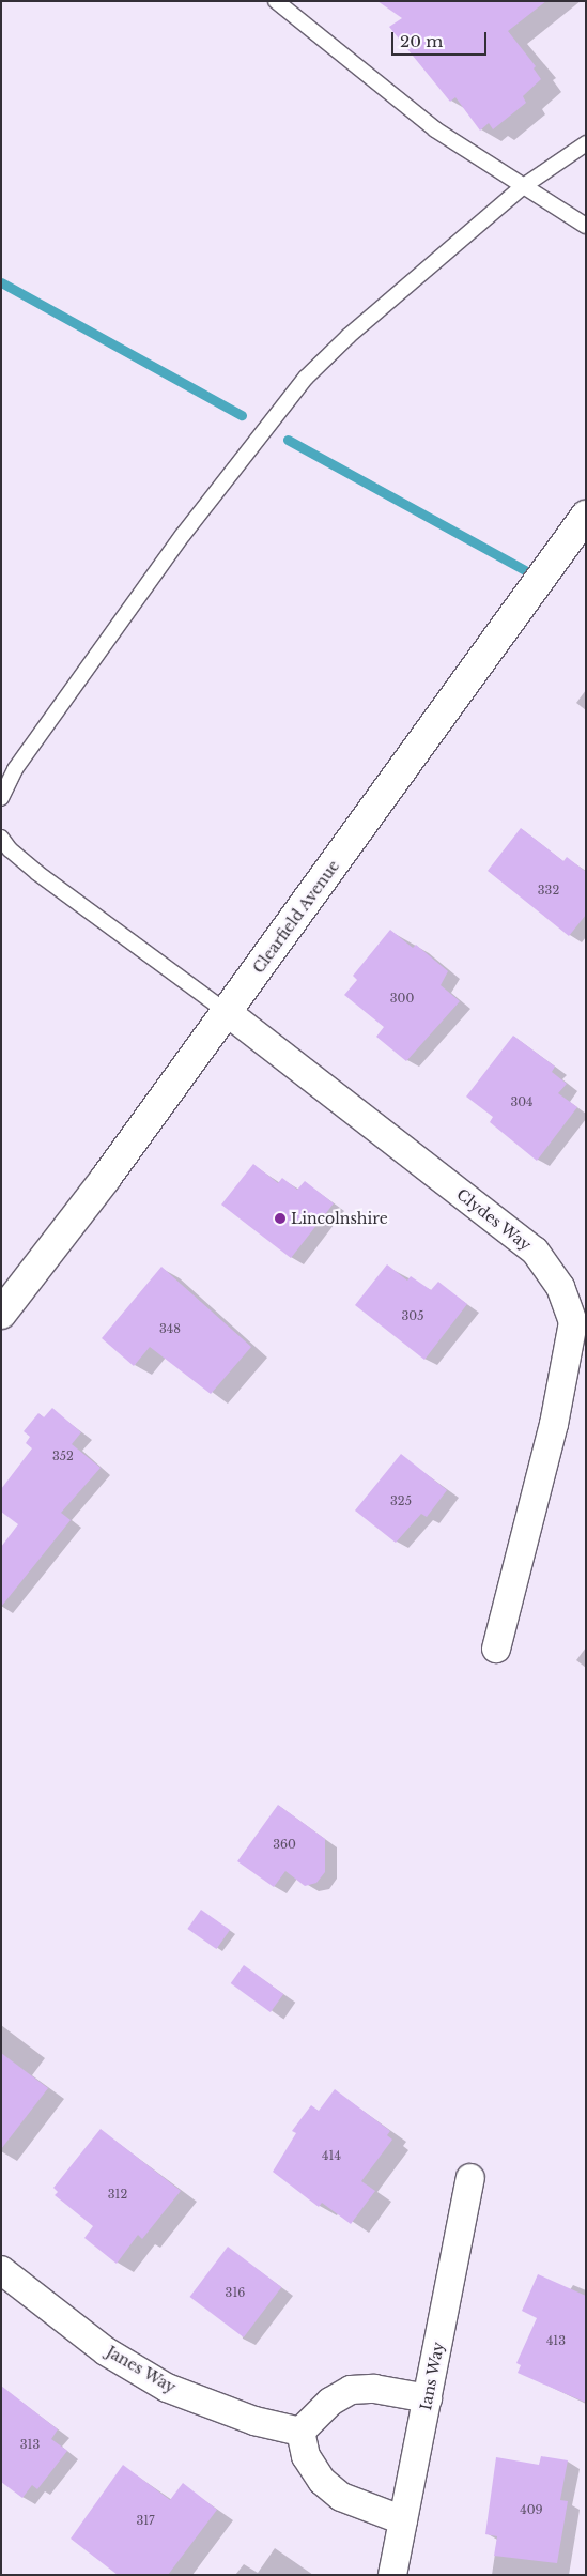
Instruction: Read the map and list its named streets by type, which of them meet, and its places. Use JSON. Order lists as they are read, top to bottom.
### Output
{
  "streets": {
    "street": [
      "Clearfield Avenue",
      "Clydes Way",
      "Janes Way",
      "Ians Way"
    ]
  },
  "crossings": [
    ["Clearfield Avenue", "Clydes Way"]
  ],
  "places": ["Lincolnshire"],
  "house_numbers": [
    "332",
    "300",
    "304",
    "305",
    "348",
    "352",
    "325",
    "360",
    "414",
    "312",
    "316",
    "413",
    "313",
    "409",
    "317"
  ],
  "scale_bar": "20 m"
}
